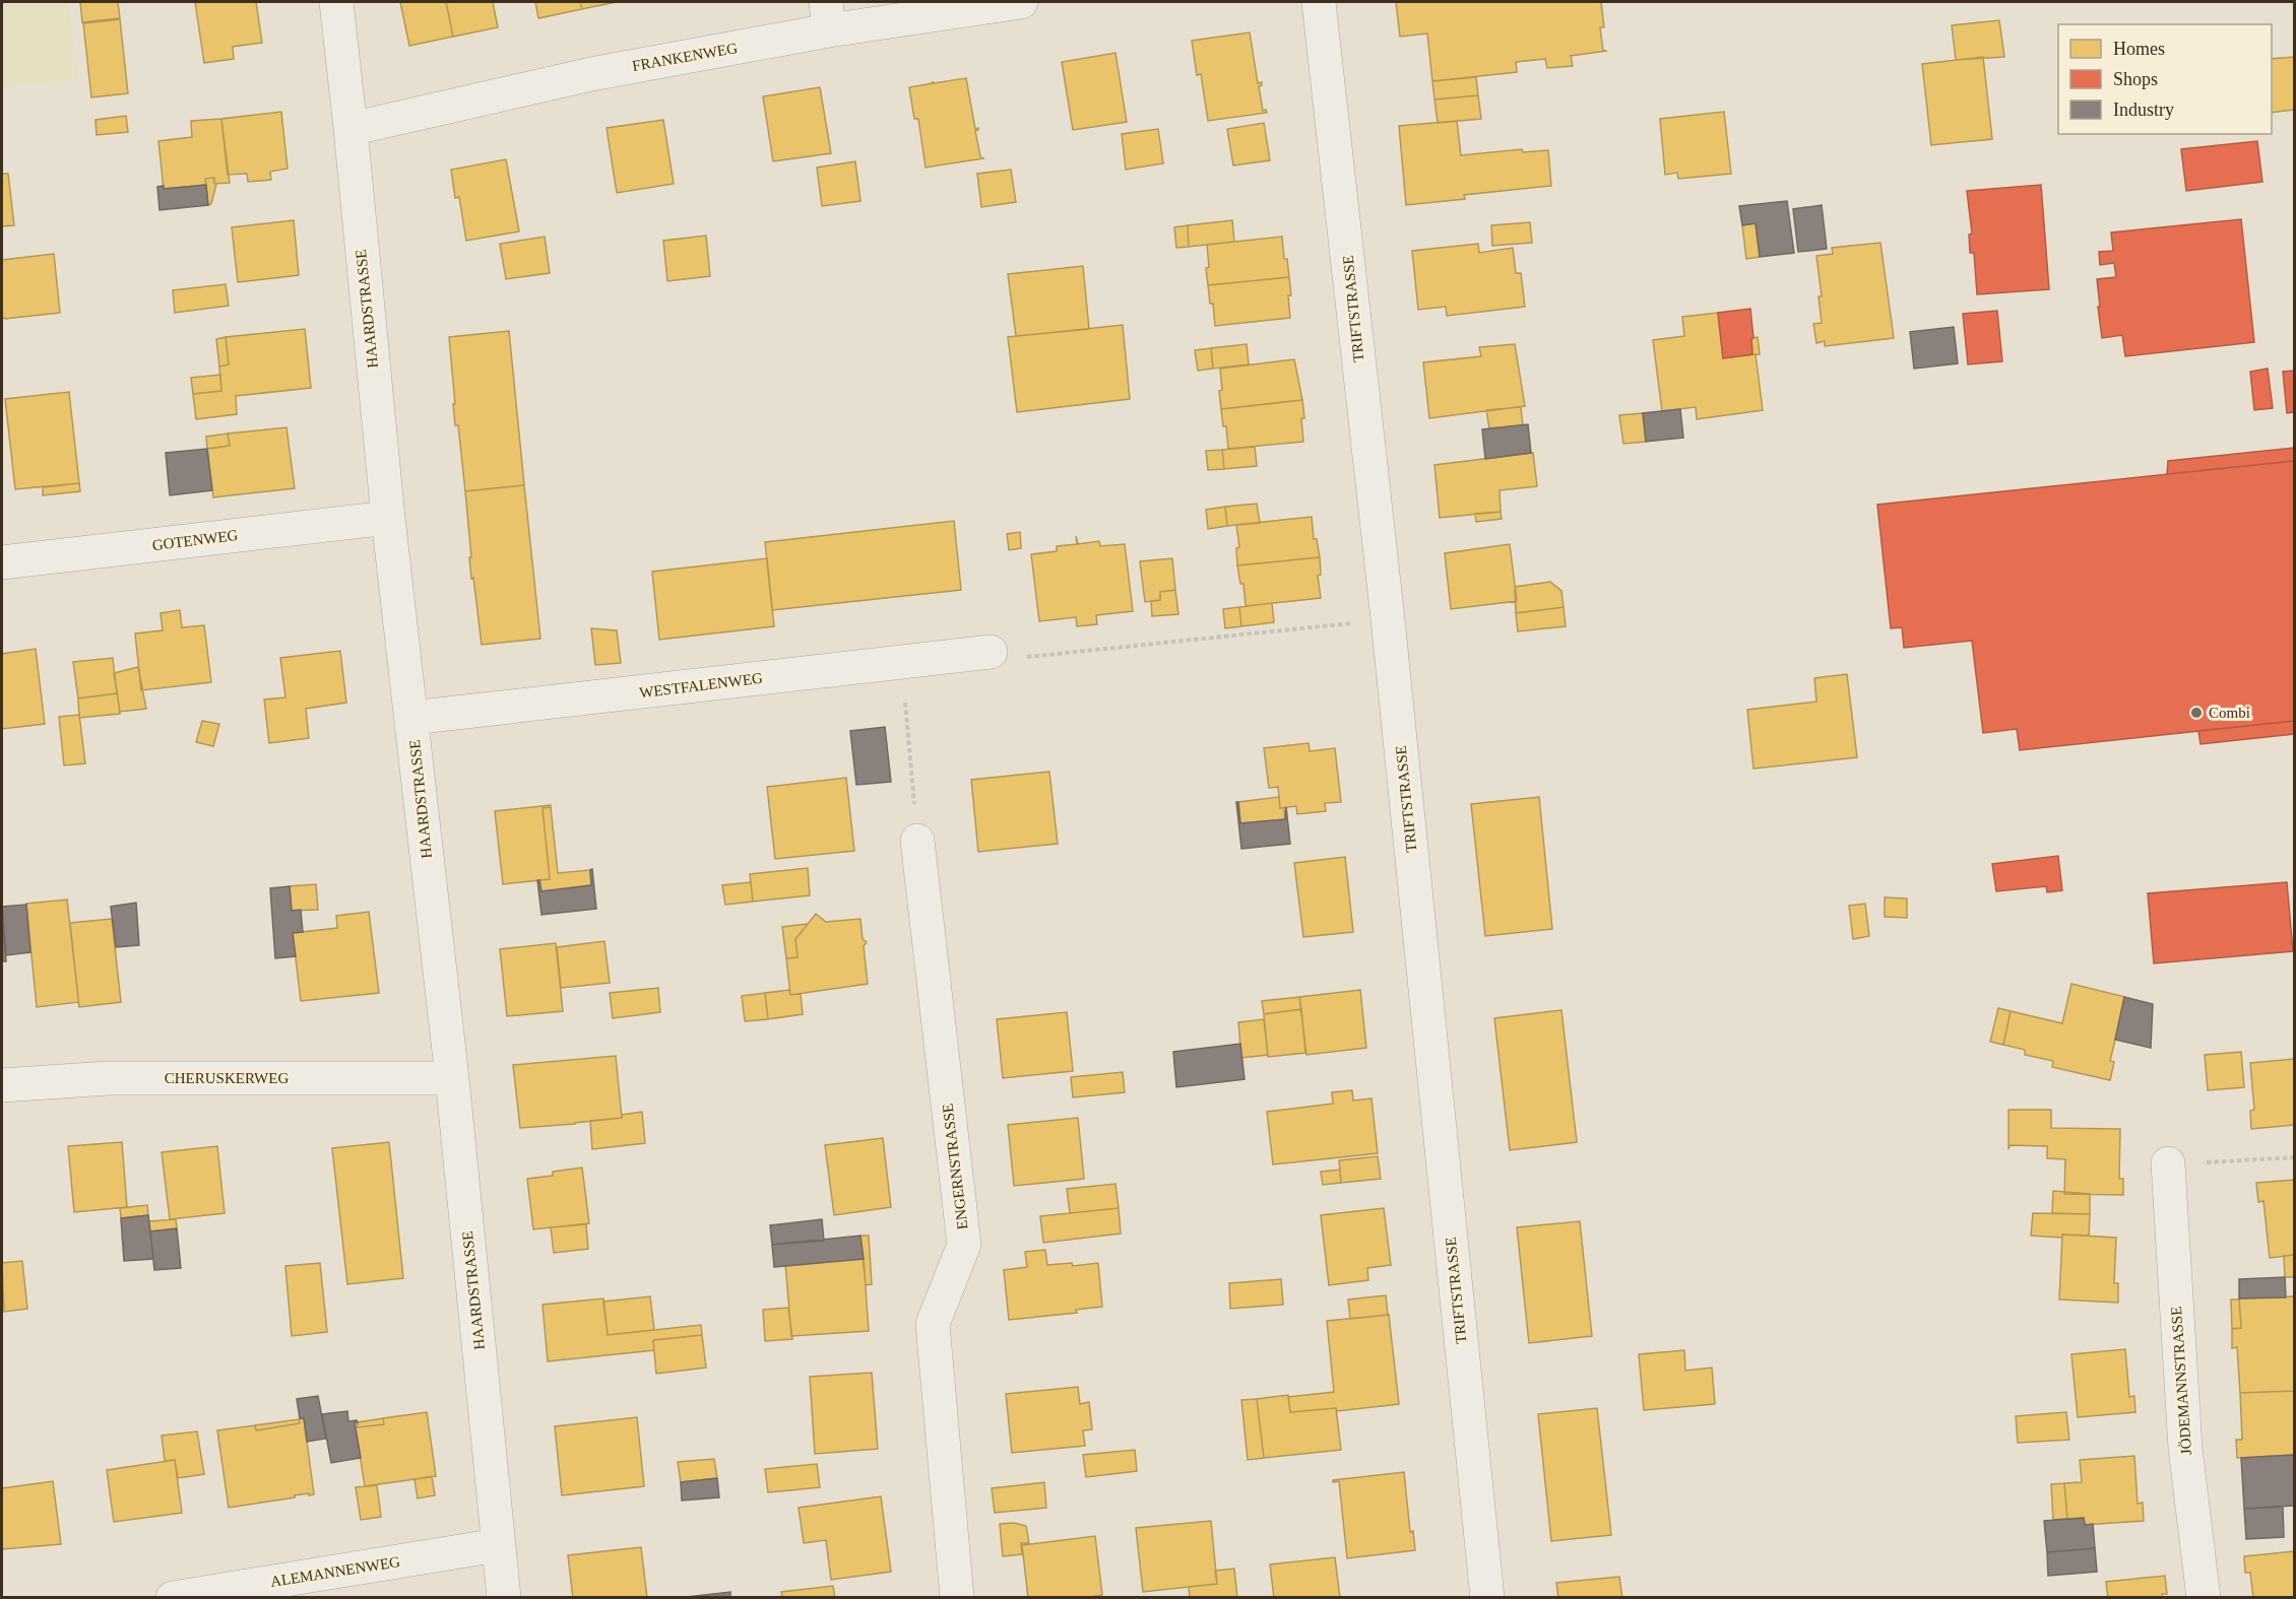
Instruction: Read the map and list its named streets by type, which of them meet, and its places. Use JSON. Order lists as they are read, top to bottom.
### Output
{
  "streets": {
    "street": [
      "FRANKENWEG",
      "HAARDSTRASSE",
      "TRIFTSTRASSE",
      "GOTENWEG",
      "WESTFALENWEG",
      "CHERUSKERWEG",
      "ENGERNSTRASSE",
      "JÖDEMANNSTRASSE",
      "ALEMANNENWEG"
    ]
  },
  "crossings": [
    ["FRANKENWEG", "HAARDSTRASSE"],
    ["HAARDSTRASSE", "GOTENWEG"],
    ["HAARDSTRASSE", "WESTFALENWEG"],
    ["HAARDSTRASSE", "CHERUSKERWEG"],
    ["HAARDSTRASSE", "ALEMANNENWEG"]
  ],
  "places": ["Combi"],
  "legend": ["Homes", "Shops", "Industry"]
}
